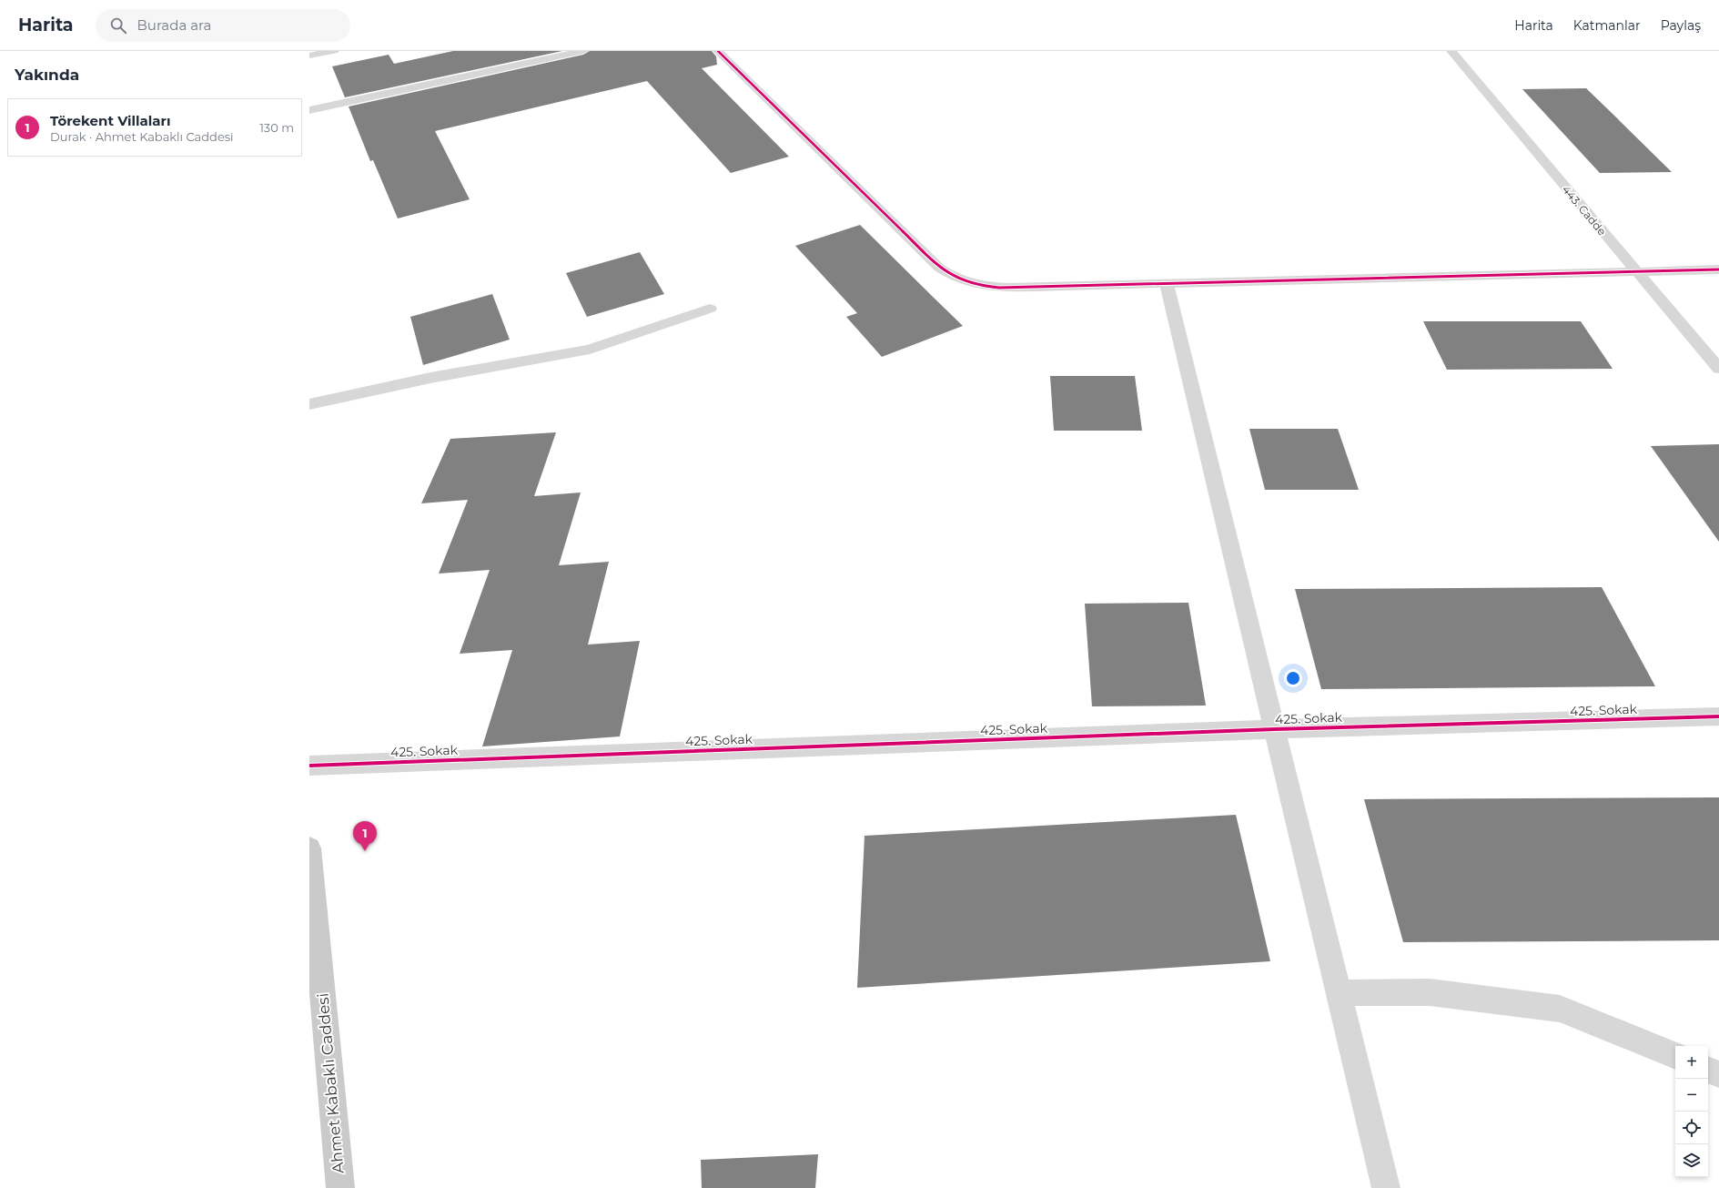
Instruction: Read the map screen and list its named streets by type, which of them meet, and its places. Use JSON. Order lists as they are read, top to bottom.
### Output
{
  "streets": {
    "main road": ["Ahmet Kabaklı Caddesi"],
    "street": ["443. Cadde", "425. Sokak"]
  },
  "page": {
    "header": "Harita",
    "search": "Burada ara",
    "nav": ["Harita", "Katmanlar", "Paylaş"],
    "heading": "Yakında",
    "list": [
      {
        "mark": "1",
        "name": "Törekent Villaları",
        "note": "Durak · Ahmet Kabaklı Caddesi",
        "value": "130 m"
      }
    ],
    "pins": "1",
    "map_buttons": ["+", "−"]
  }
}
